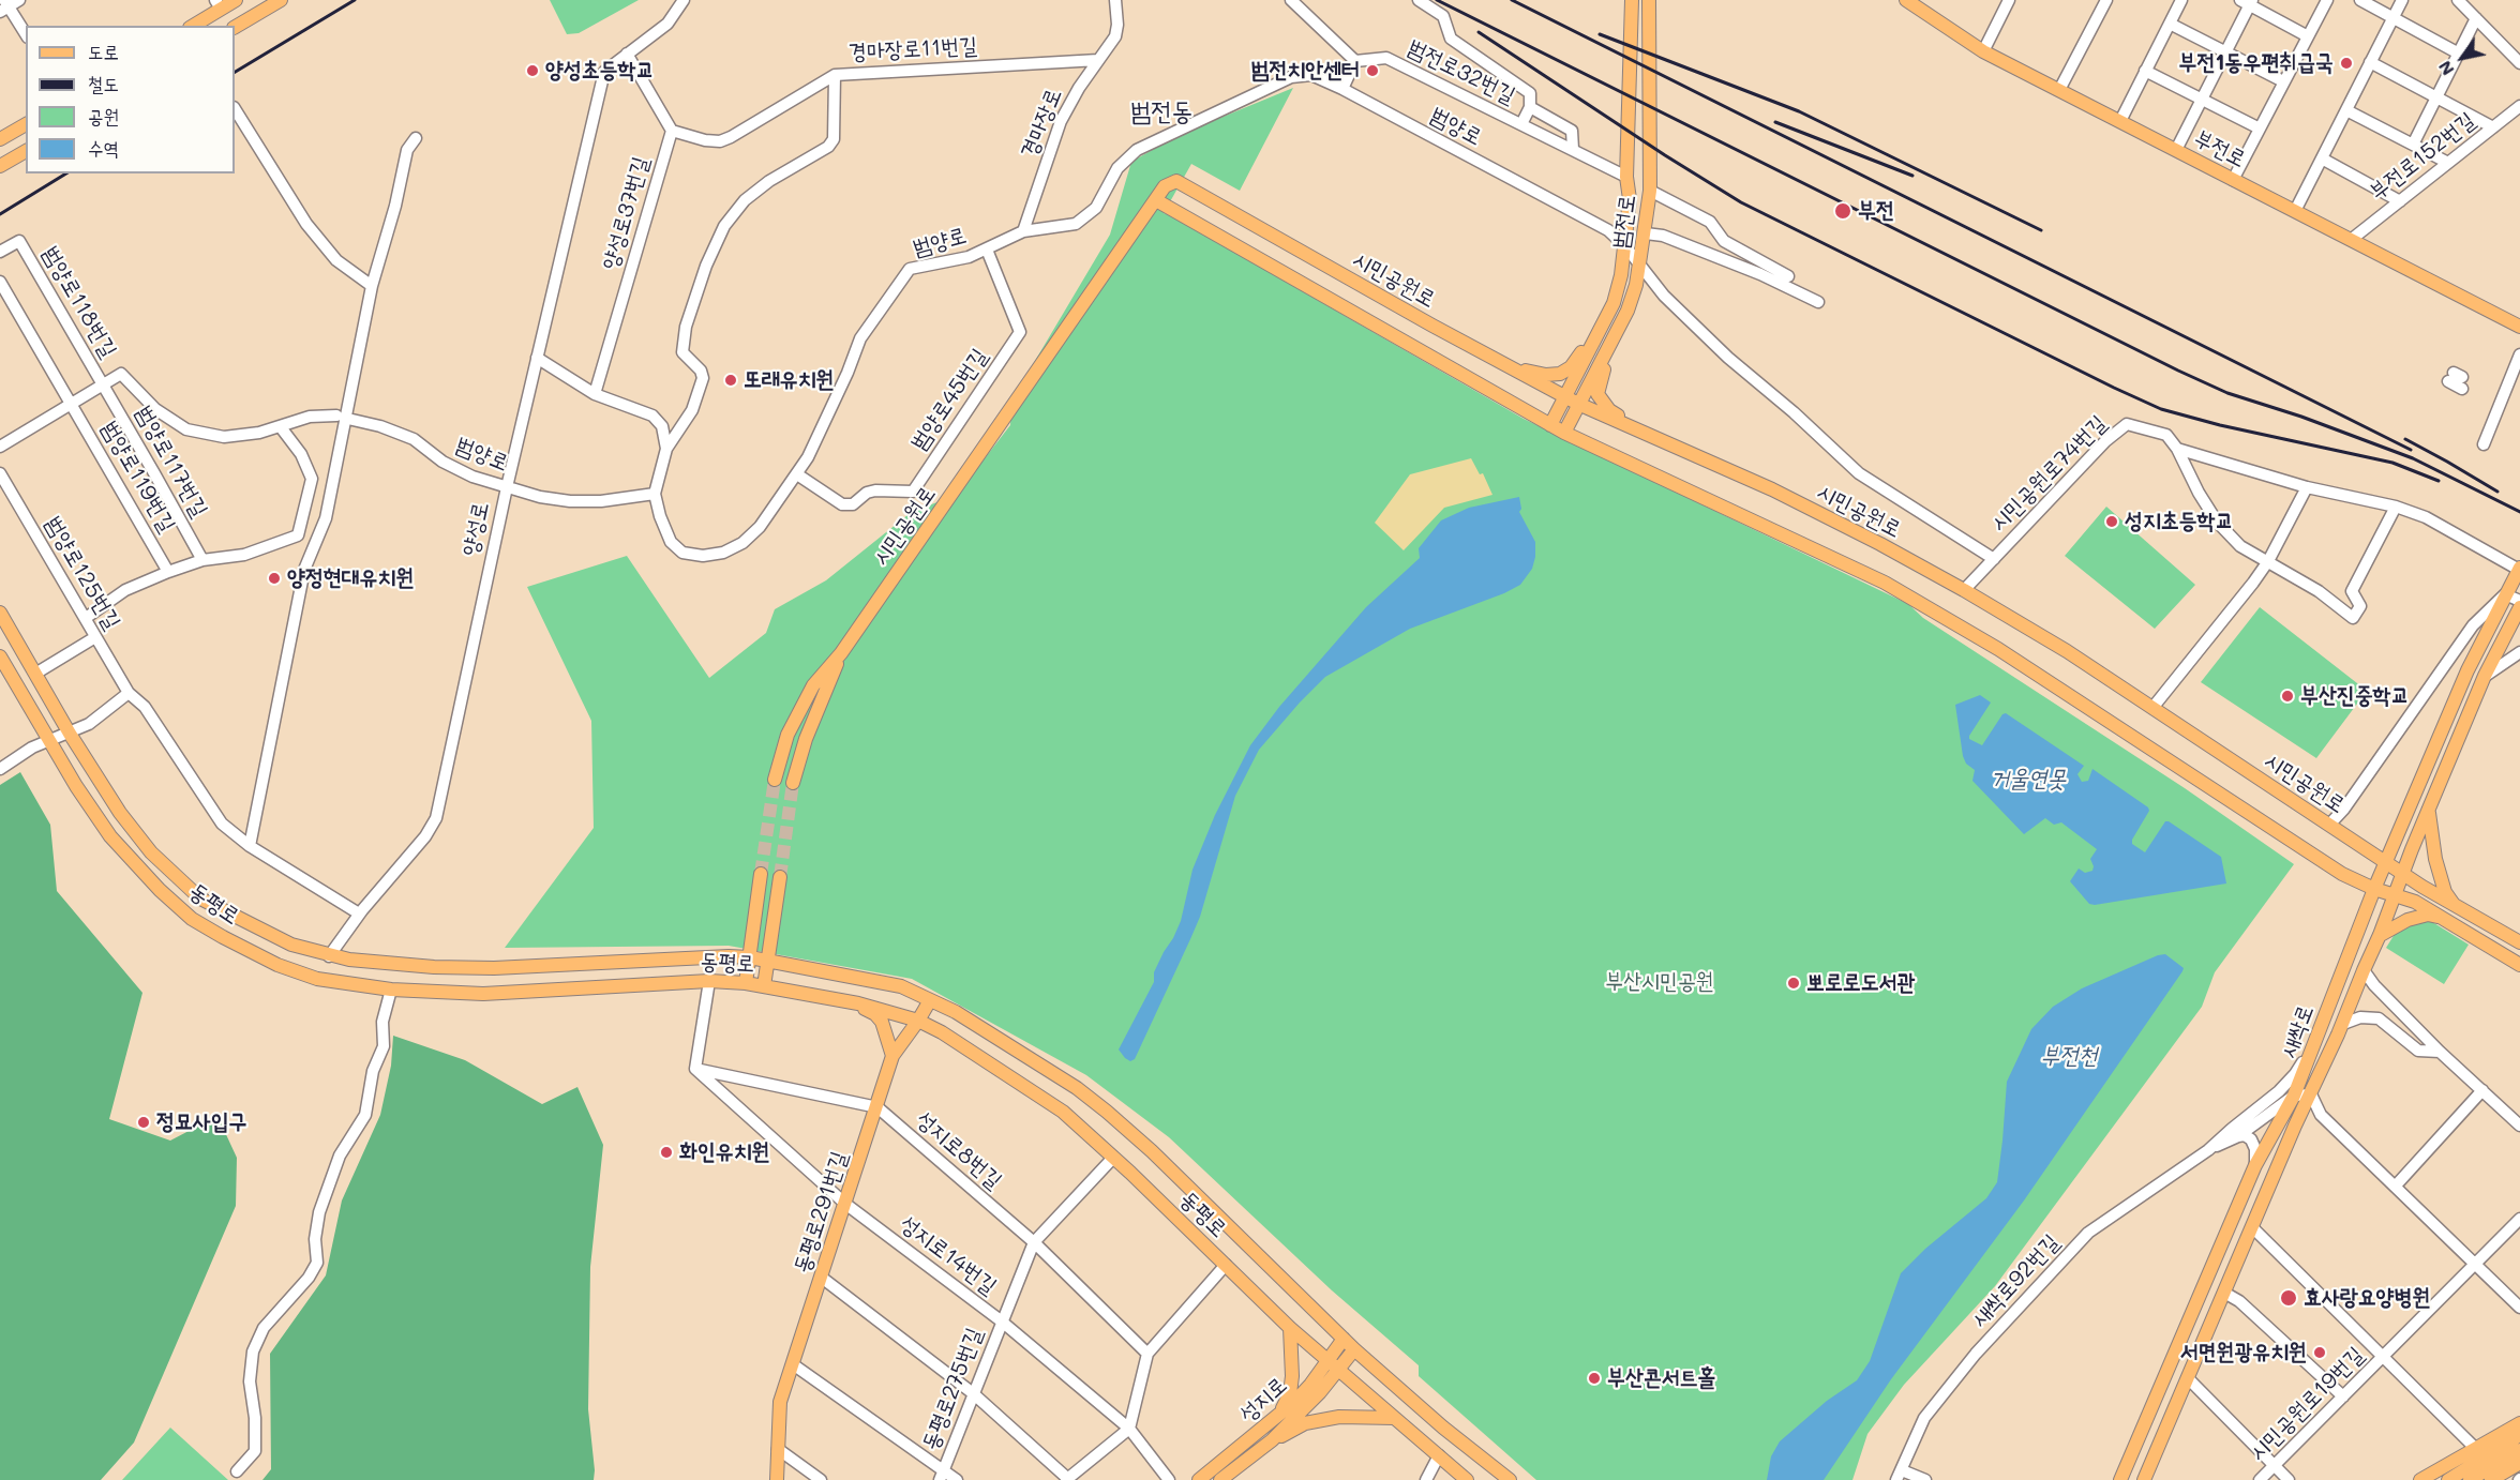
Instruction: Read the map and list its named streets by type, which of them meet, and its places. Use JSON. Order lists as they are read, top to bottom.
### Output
{
  "streets": {
    "main road": [
      "부전로",
      "범전로",
      "시민공원로",
      "동평로",
      "새싹로",
      "동평로291번길",
      "성지로"
    ],
    "street": [
      "경마장로11번길",
      "범전로32번길",
      "경마장로",
      "범양로",
      "부전로152번길",
      "양성로37번길",
      "범양로118번길",
      "범양로45번길",
      "범양로117번길",
      "시민공원로74번길",
      "범양로119번길",
      "양성로",
      "범양로125번길",
      "성지로8번길",
      "성지로14번길",
      "새싹로92번길",
      "동평로275번길",
      "시민공원로19번길"
    ]
  },
  "crossings": [
    ["경마장로11번길", "경마장로"],
    ["경마장로11번길", "양성로37번길"],
    ["범전로32번길", "범전로"],
    ["경마장로", "범양로"],
    ["범양로", "범전로"],
    ["범양로", "시민공원로"],
    ["범양로", "범양로45번길"],
    ["범양로", "양성로"],
    ["부전로", "부전로152번길"],
    ["범전로", "시민공원로"],
    ["시민공원로", "시민공원로74번길"],
    ["시민공원로", "새싹로"],
    ["범양로118번길", "범양로117번길"],
    ["양성로", "범양로125번길"],
    ["양성로", "동평로"],
    ["동평로", "동평로291번길"],
    ["동평로", "동평로275번길"],
    ["동평로", "성지로"],
    ["새싹로", "새싹로92번길"],
    ["성지로8번길", "동평로291번길"],
    ["성지로8번길", "성지로14번길"],
    ["성지로8번길", "동평로275번길"],
    ["동평로291번길", "성지로14번길"],
    ["성지로14번길", "동평로275번길"]
  ],
  "districts": ["범전동"],
  "water": ["거울연못", "부전천"],
  "parks": ["부산시민공원"],
  "places": [
    "부전1동우편취급국",
    "양성초등학교",
    "범전치안센터",
    "부전",
    "또래유치원",
    "성지초등학교",
    "양정현대유치원",
    "부산진중학교",
    "뽀로로도서관",
    "정묘사입구",
    "화인유치원",
    "효사랑요양병원",
    "서면원광유치원",
    "부산콘서트홀"
  ],
  "legend": [
    "도로",
    "철도",
    "공원",
    "수역"
  ],
  "north": "bottom left"
}
